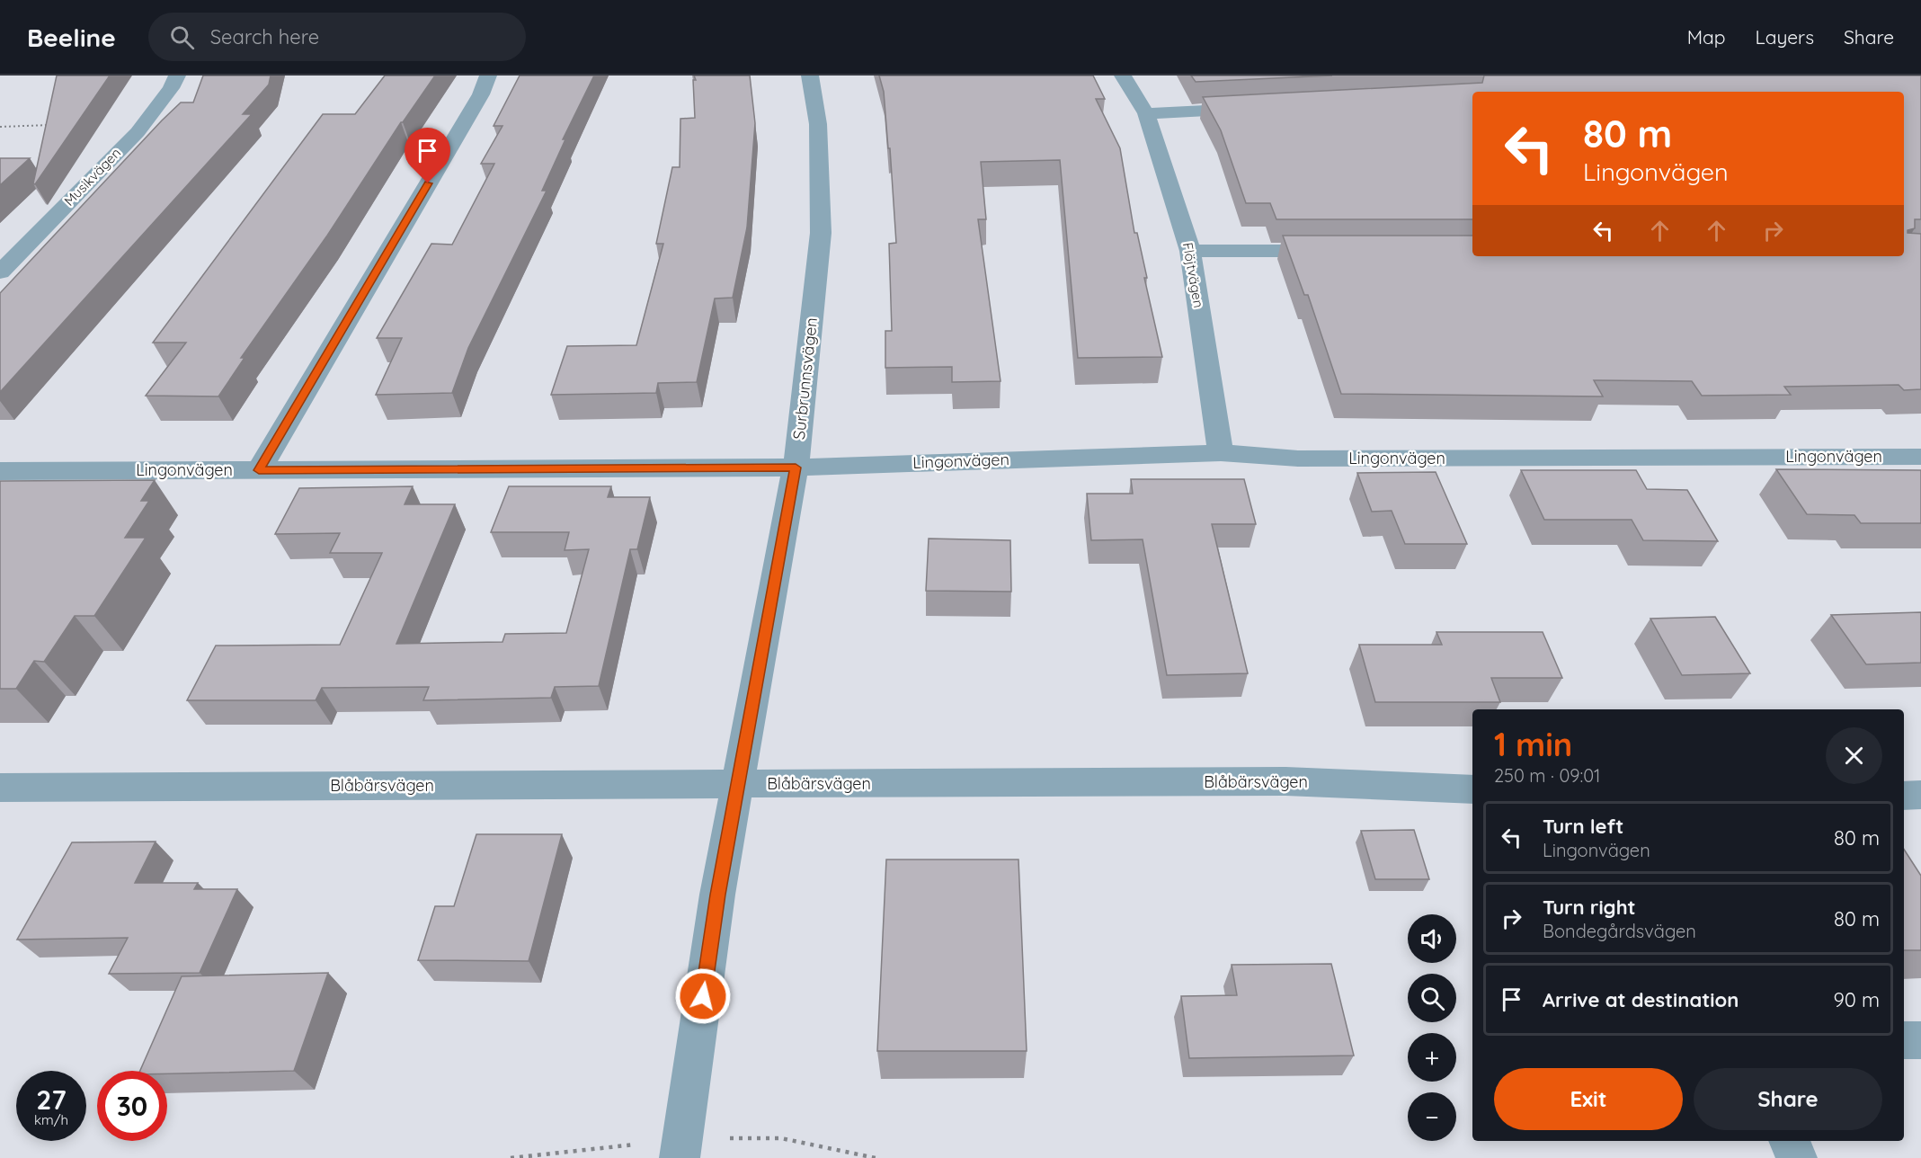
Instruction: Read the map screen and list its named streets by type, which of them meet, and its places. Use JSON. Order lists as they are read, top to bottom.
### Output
{
  "streets": {
    "street": [
      "Musikvägen",
      "Flöjtvägen",
      "Surbrunnsvägen",
      "Lingonvägen",
      "Blåbärsvägen"
    ]
  },
  "crossings": [
    ["Flöjtvägen", "Lingonvägen"],
    ["Surbrunnsvägen", "Lingonvägen"],
    ["Surbrunnsvägen", "Blåbärsvägen"]
  ],
  "page": {
    "header": "Beeline",
    "search": "Search here",
    "nav": ["Map", "Layers", "Share"],
    "turn": ["80 m", "Lingonvägen"],
    "heading": ["1 min", "250 m · 09:01"],
    "list": [
      {
        "name": "Turn left",
        "note": "Lingonvägen",
        "value": "80 m"
      },
      {
        "name": "Turn right",
        "note": "Bondegårdsvägen",
        "value": "80 m"
      },
      {
        "name": "Arrive at destination",
        "value": "90 m"
      }
    ],
    "map_buttons": ["+", "−"],
    "buttons": ["Exit", "Share"],
    "speed": "27 km/h",
    "limit": "30"
  }
}
